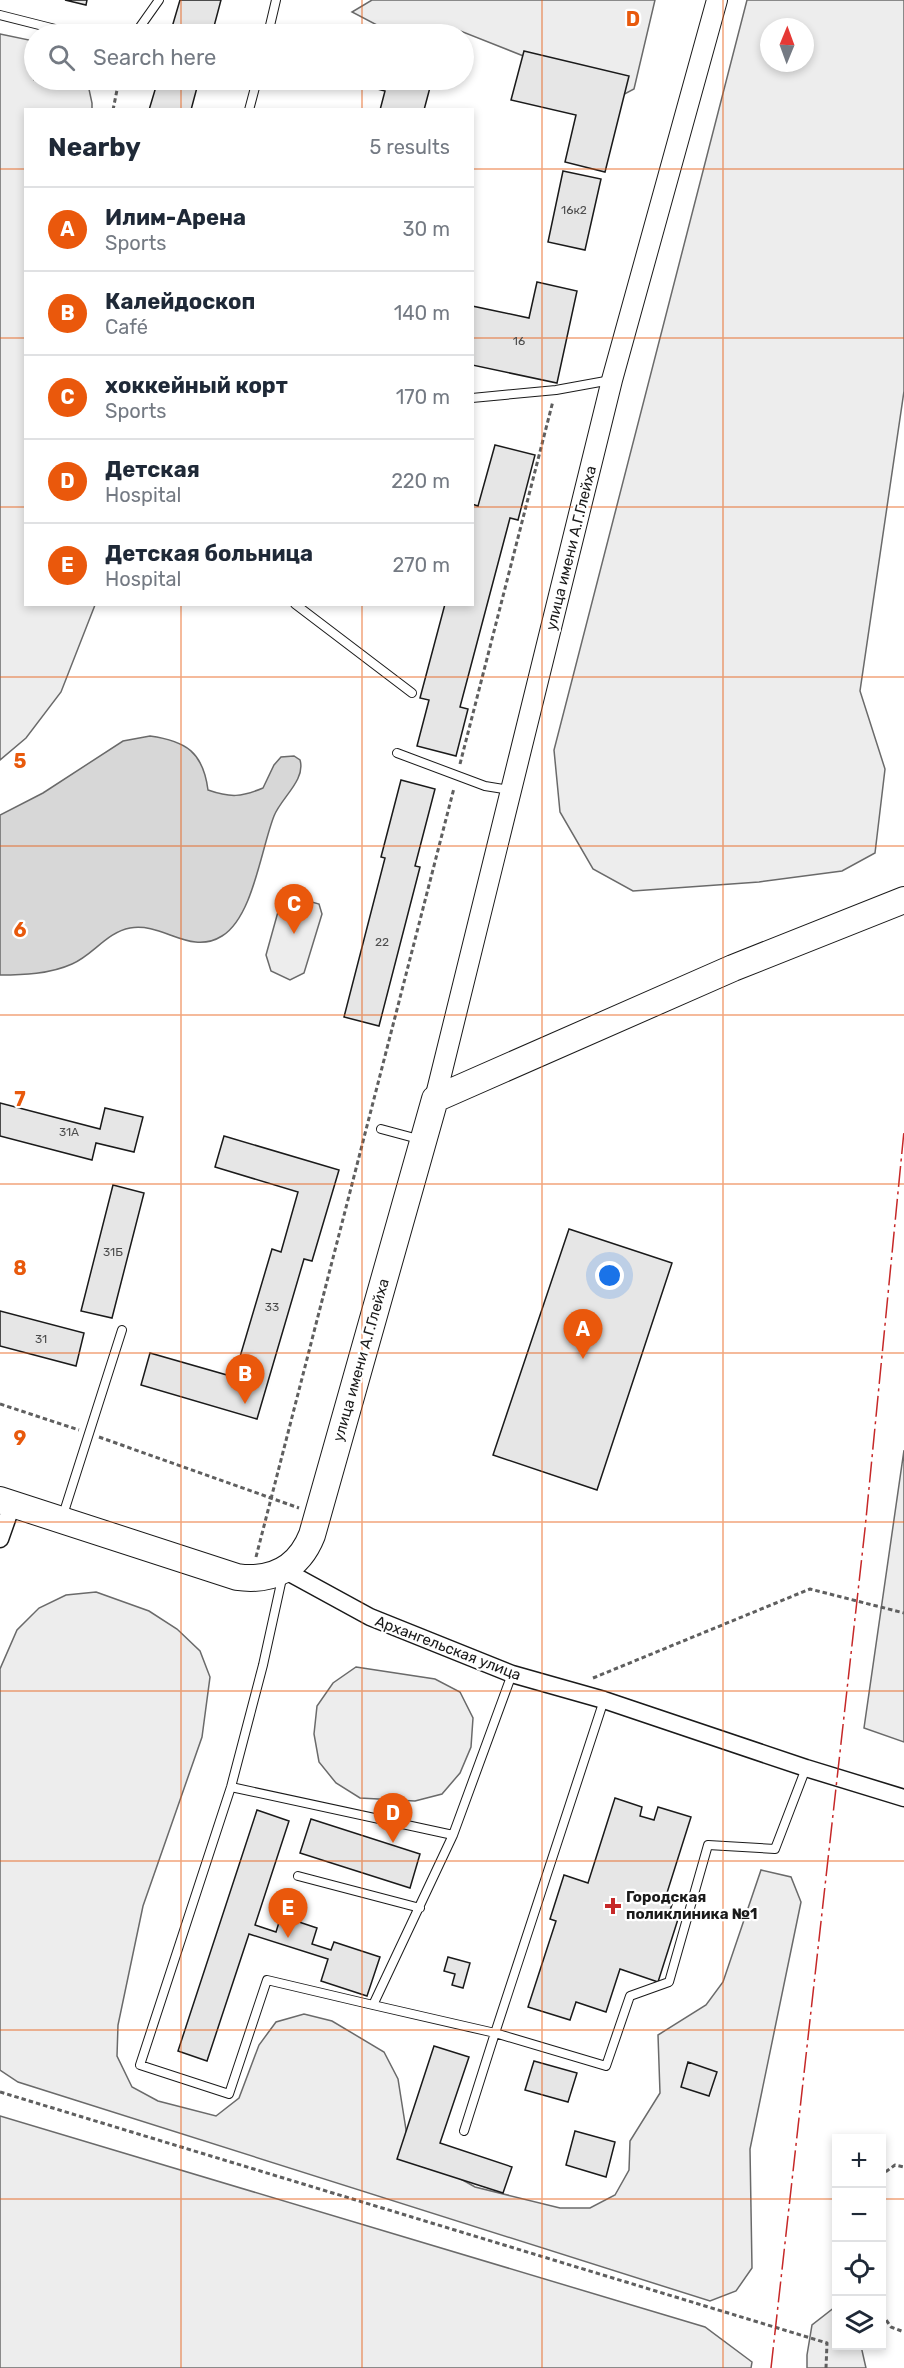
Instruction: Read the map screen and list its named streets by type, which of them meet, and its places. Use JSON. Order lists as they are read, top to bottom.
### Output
{
  "streets": {
    "main road": ["улица имени А.Г.Глейха"],
    "street": ["Архангельская улица"]
  },
  "crossings": [
    ["улица имени А.Г.Глейха", "Архангельская улица"]
  ],
  "places": {
    "health": ["Городская поликлиника №1"]
  },
  "house_numbers": [
    "16к2",
    "16",
    "22",
    "31А",
    "31Б",
    "33",
    "31"
  ],
  "north": "top",
  "page": {
    "search": "Search here",
    "heading": ["Nearby", "5 results"],
    "list": [
      {
        "mark": "A",
        "name": "Илим-Арена",
        "note": "Sports",
        "value": "30 m"
      },
      {
        "mark": "B",
        "name": "Калейдоскоп",
        "note": "Café",
        "value": "140 m"
      },
      {
        "mark": "C",
        "name": "хоккейный корт",
        "note": "Sports",
        "value": "170 m"
      },
      {
        "mark": "D",
        "name": "Детская",
        "note": "Hospital",
        "value": "220 m"
      },
      {
        "mark": "E",
        "name": "Детская больница",
        "note": "Hospital",
        "value": "270 m"
      }
    ],
    "pins": [
      "C",
      "A",
      "B",
      "D",
      "E"
    ],
    "map_buttons": ["+", "−"]
  },
  "grid": {
    "columns": ["D"],
    "rows": [
      "5",
      "6",
      "7",
      "8",
      "9"
    ]
  }
}
